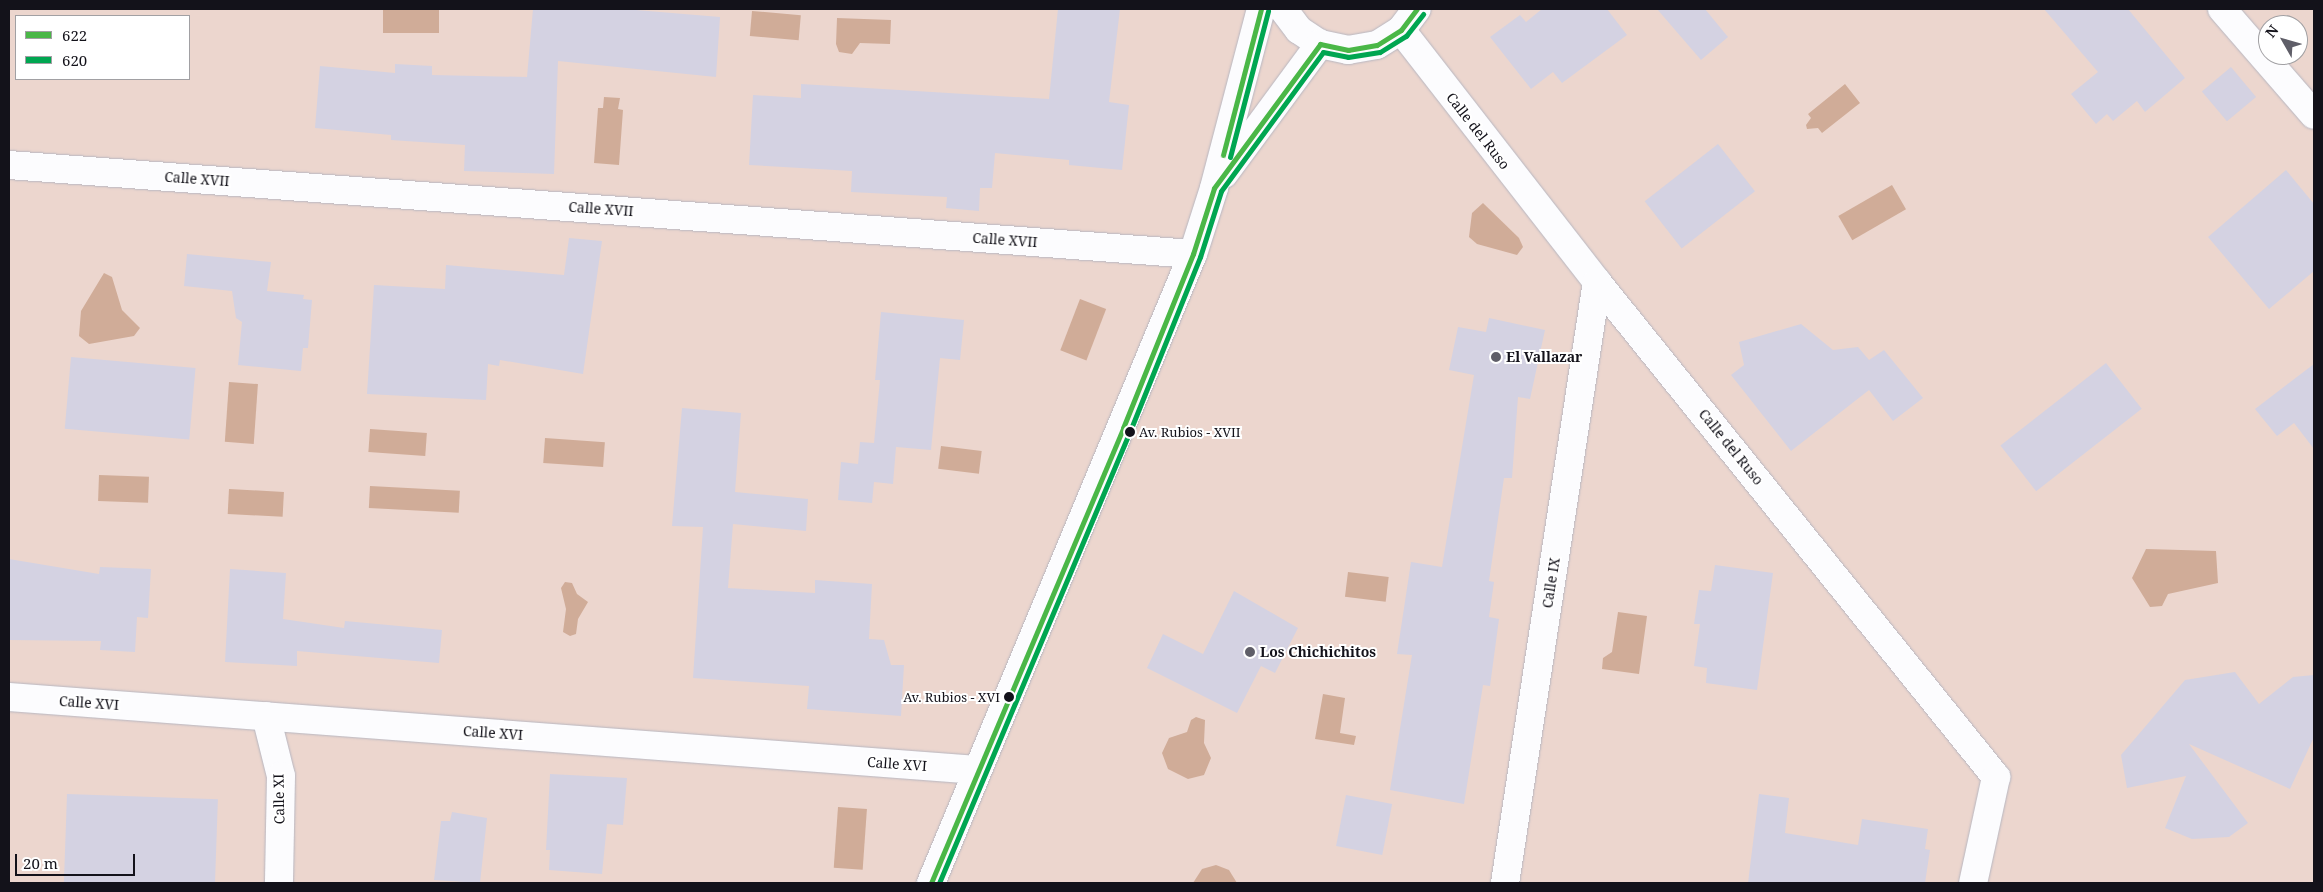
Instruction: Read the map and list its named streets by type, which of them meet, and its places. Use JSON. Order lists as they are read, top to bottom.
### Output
{
  "streets": {
    "street": [
      "Calle del Ruso",
      "Calle XVII",
      "Calle IX",
      "Calle XVI",
      "Calle XI"
    ]
  },
  "crossings": [
    ["Calle del Ruso", "Calle IX"],
    ["Calle XVI", "Calle XI"]
  ],
  "places": [
    "El Vallazar",
    "Av. Rubios - XVII",
    "Los Chichichitos",
    "Av. Rubios - XVI"
  ],
  "lines": ["transit line 622", "transit line 620"],
  "legend": ["622", "620"],
  "scale_bar": "20 m",
  "north": "top left"
}
